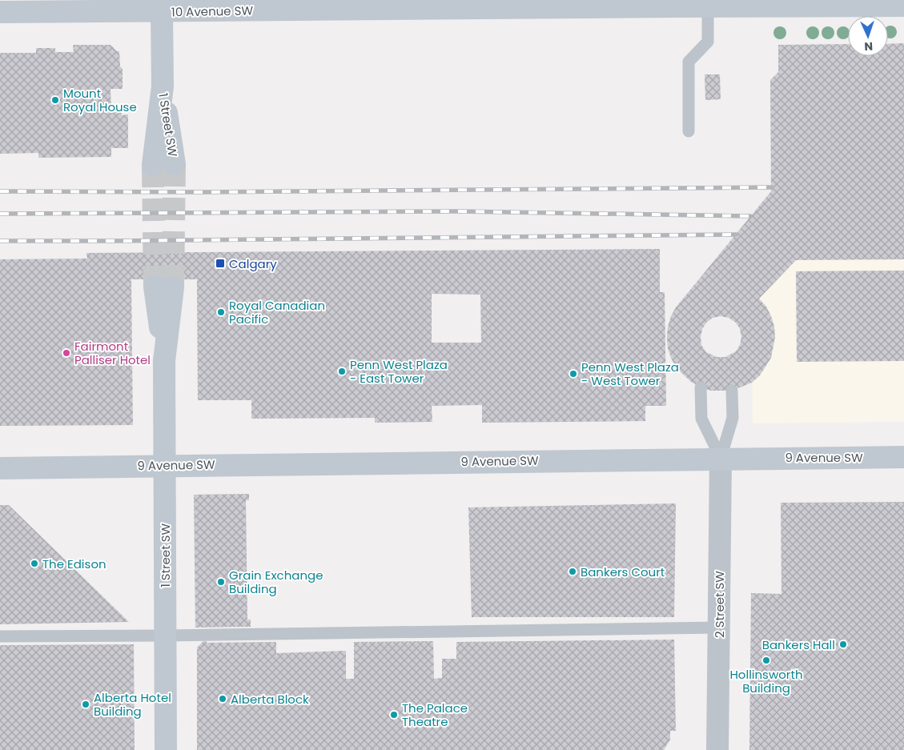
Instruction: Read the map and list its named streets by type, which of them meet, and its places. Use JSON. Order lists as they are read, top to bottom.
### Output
{
  "streets": {
    "street": [
      "10 Avenue SW",
      "1 Street SW",
      "9 Avenue SW",
      "2 Street SW"
    ]
  },
  "crossings": [
    ["10 Avenue SW", "1 Street SW"],
    ["1 Street SW", "9 Avenue SW"],
    ["9 Avenue SW", "2 Street SW"]
  ],
  "places": {
    "other": [
      "Mount Royal House",
      "Royal Canadian Pacific",
      "Fairmont Palliser Hotel",
      "Penn West Plaza - East Tower",
      "Penn West Plaza - West Tower",
      "The Edison",
      "Bankers Court",
      "Grain Exchange Building",
      "Bankers Hall",
      "Hollinsworth Building",
      "Alberta Block",
      "Alberta Hotel Building",
      "The Palace Theatre"
    ],
    "transit": ["Calgary"]
  },
  "north": "bottom"
}
